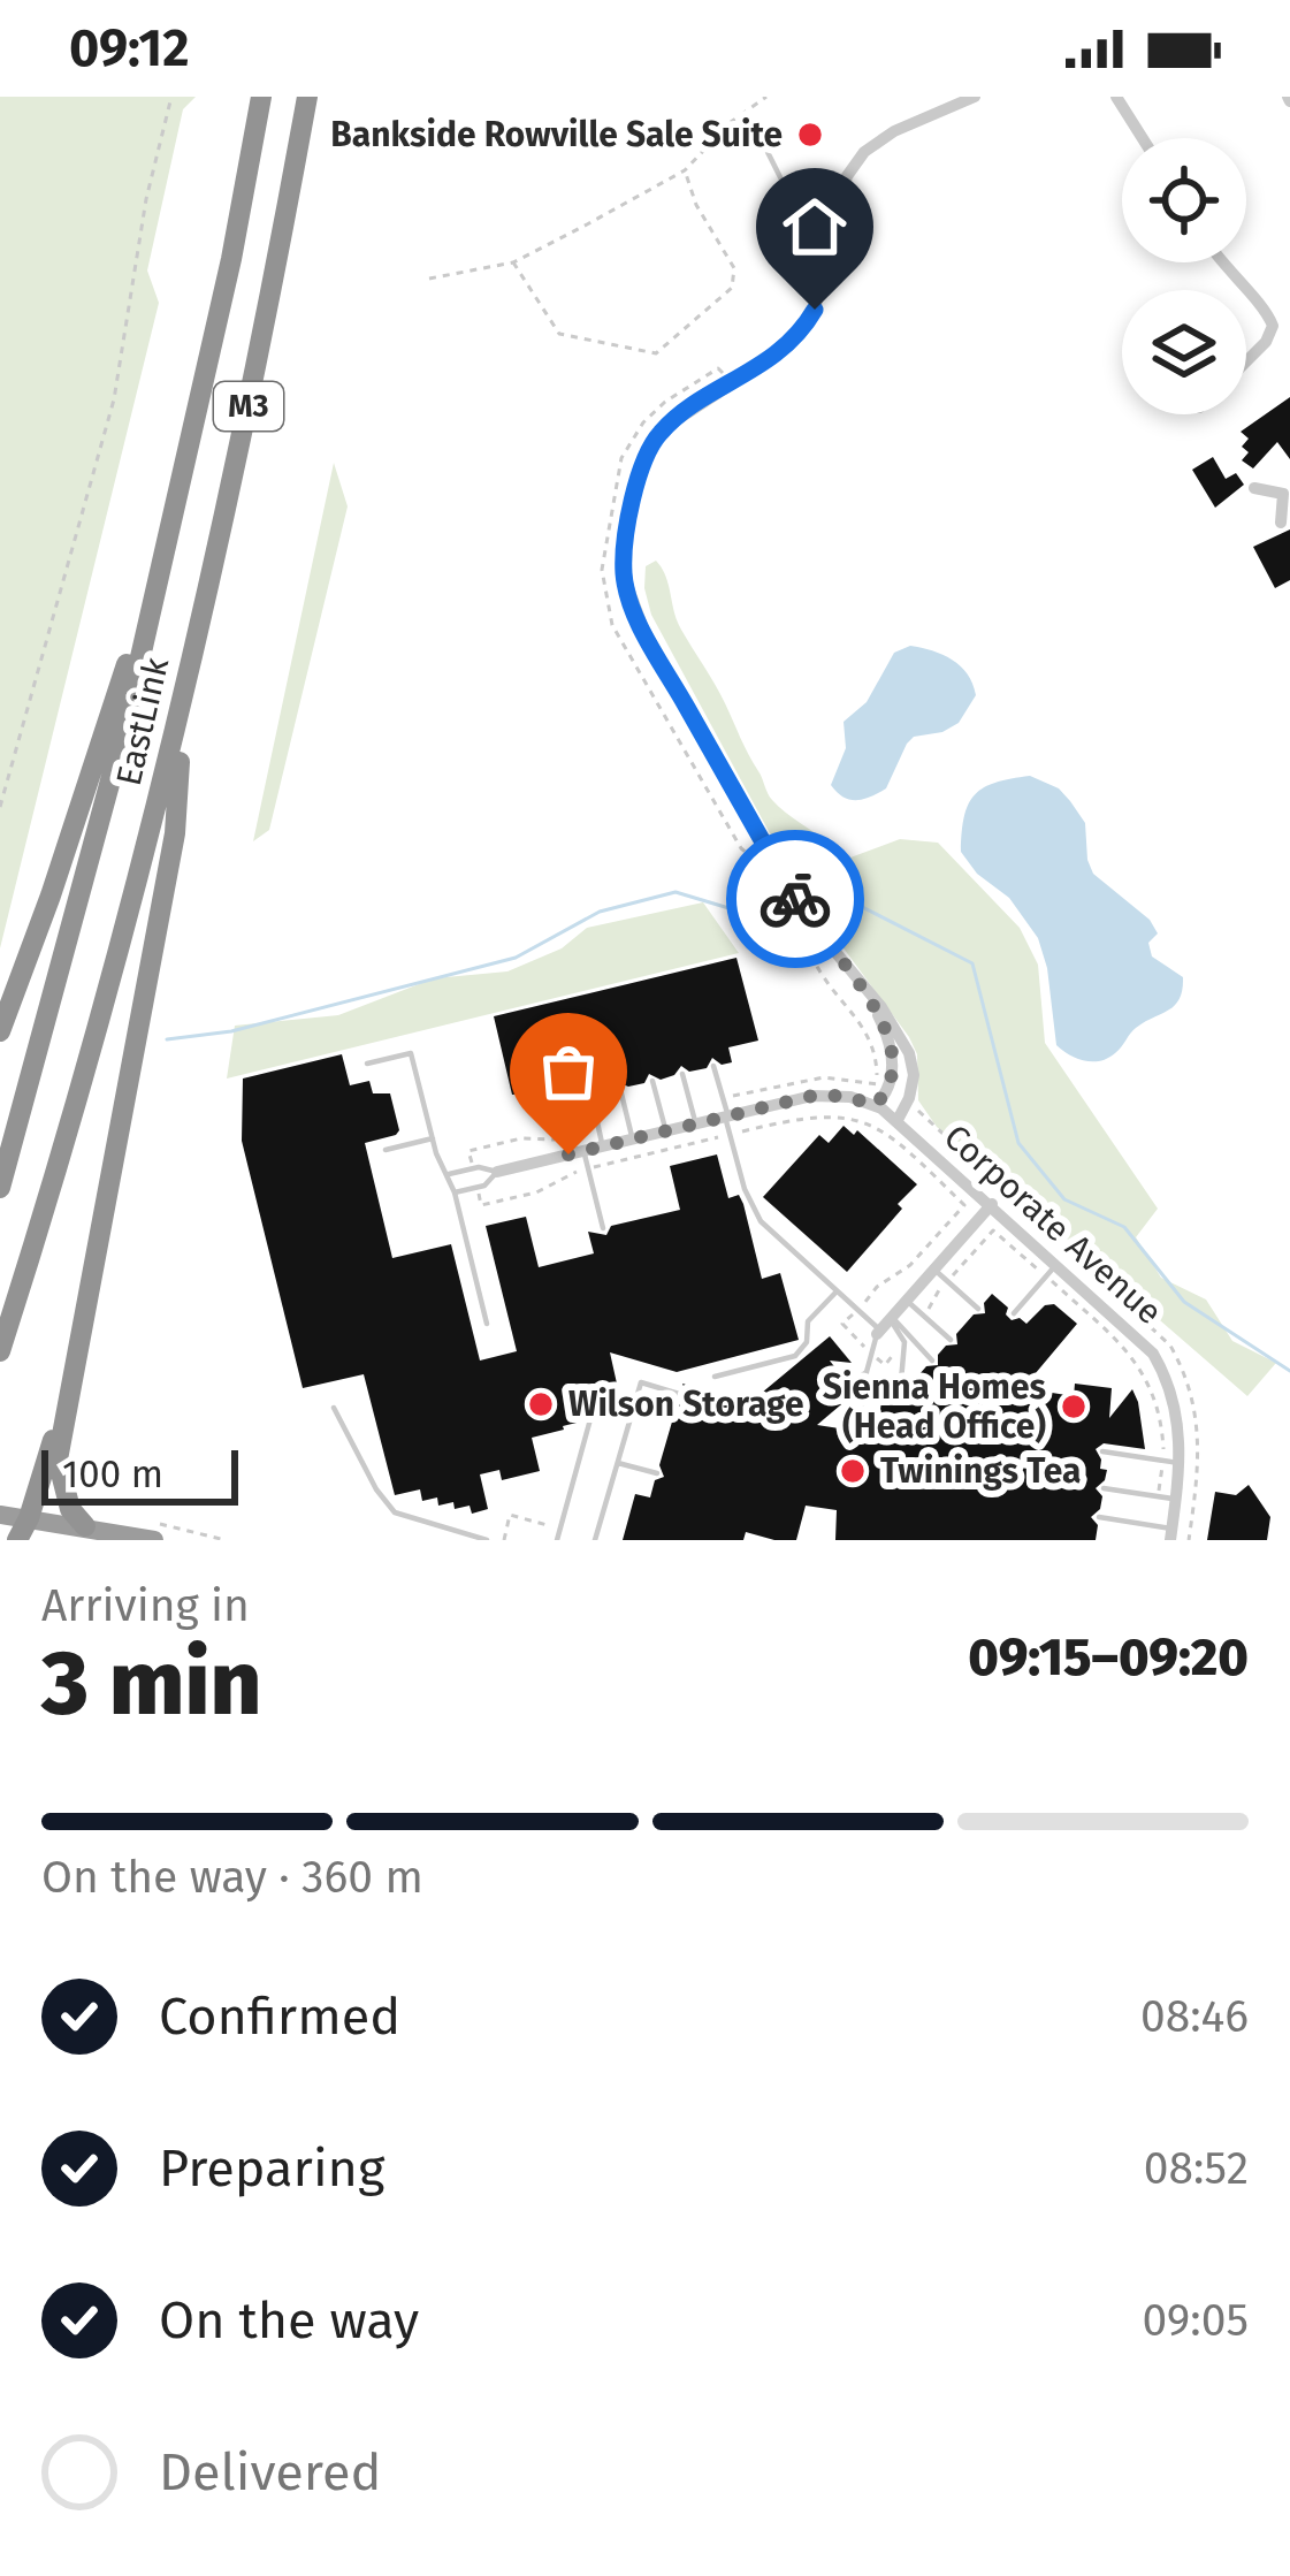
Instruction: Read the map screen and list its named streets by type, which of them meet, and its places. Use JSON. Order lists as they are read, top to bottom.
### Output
{
  "streets": {
    "highway": ["M3", "EastLink"],
    "street": ["Corporate Avenue"]
  },
  "places": [
    "Bankside Rowville Sale Suite",
    "Wilson Storage",
    "Sienna Homes (Head Office)",
    "Twinings Tea"
  ],
  "scale_bar": "100 m",
  "page": {
    "status": "09:12",
    "scale": "100 m",
    "heading": ["3 min", "Arriving in", "09:15–09:20"],
    "bar": "On the way · 360 m",
    "list": [
      ["Confirmed", "08:46"],
      ["Preparing", "08:52"],
      ["On the way", "09:05"],
      "Delivered"
    ]
  }
}
